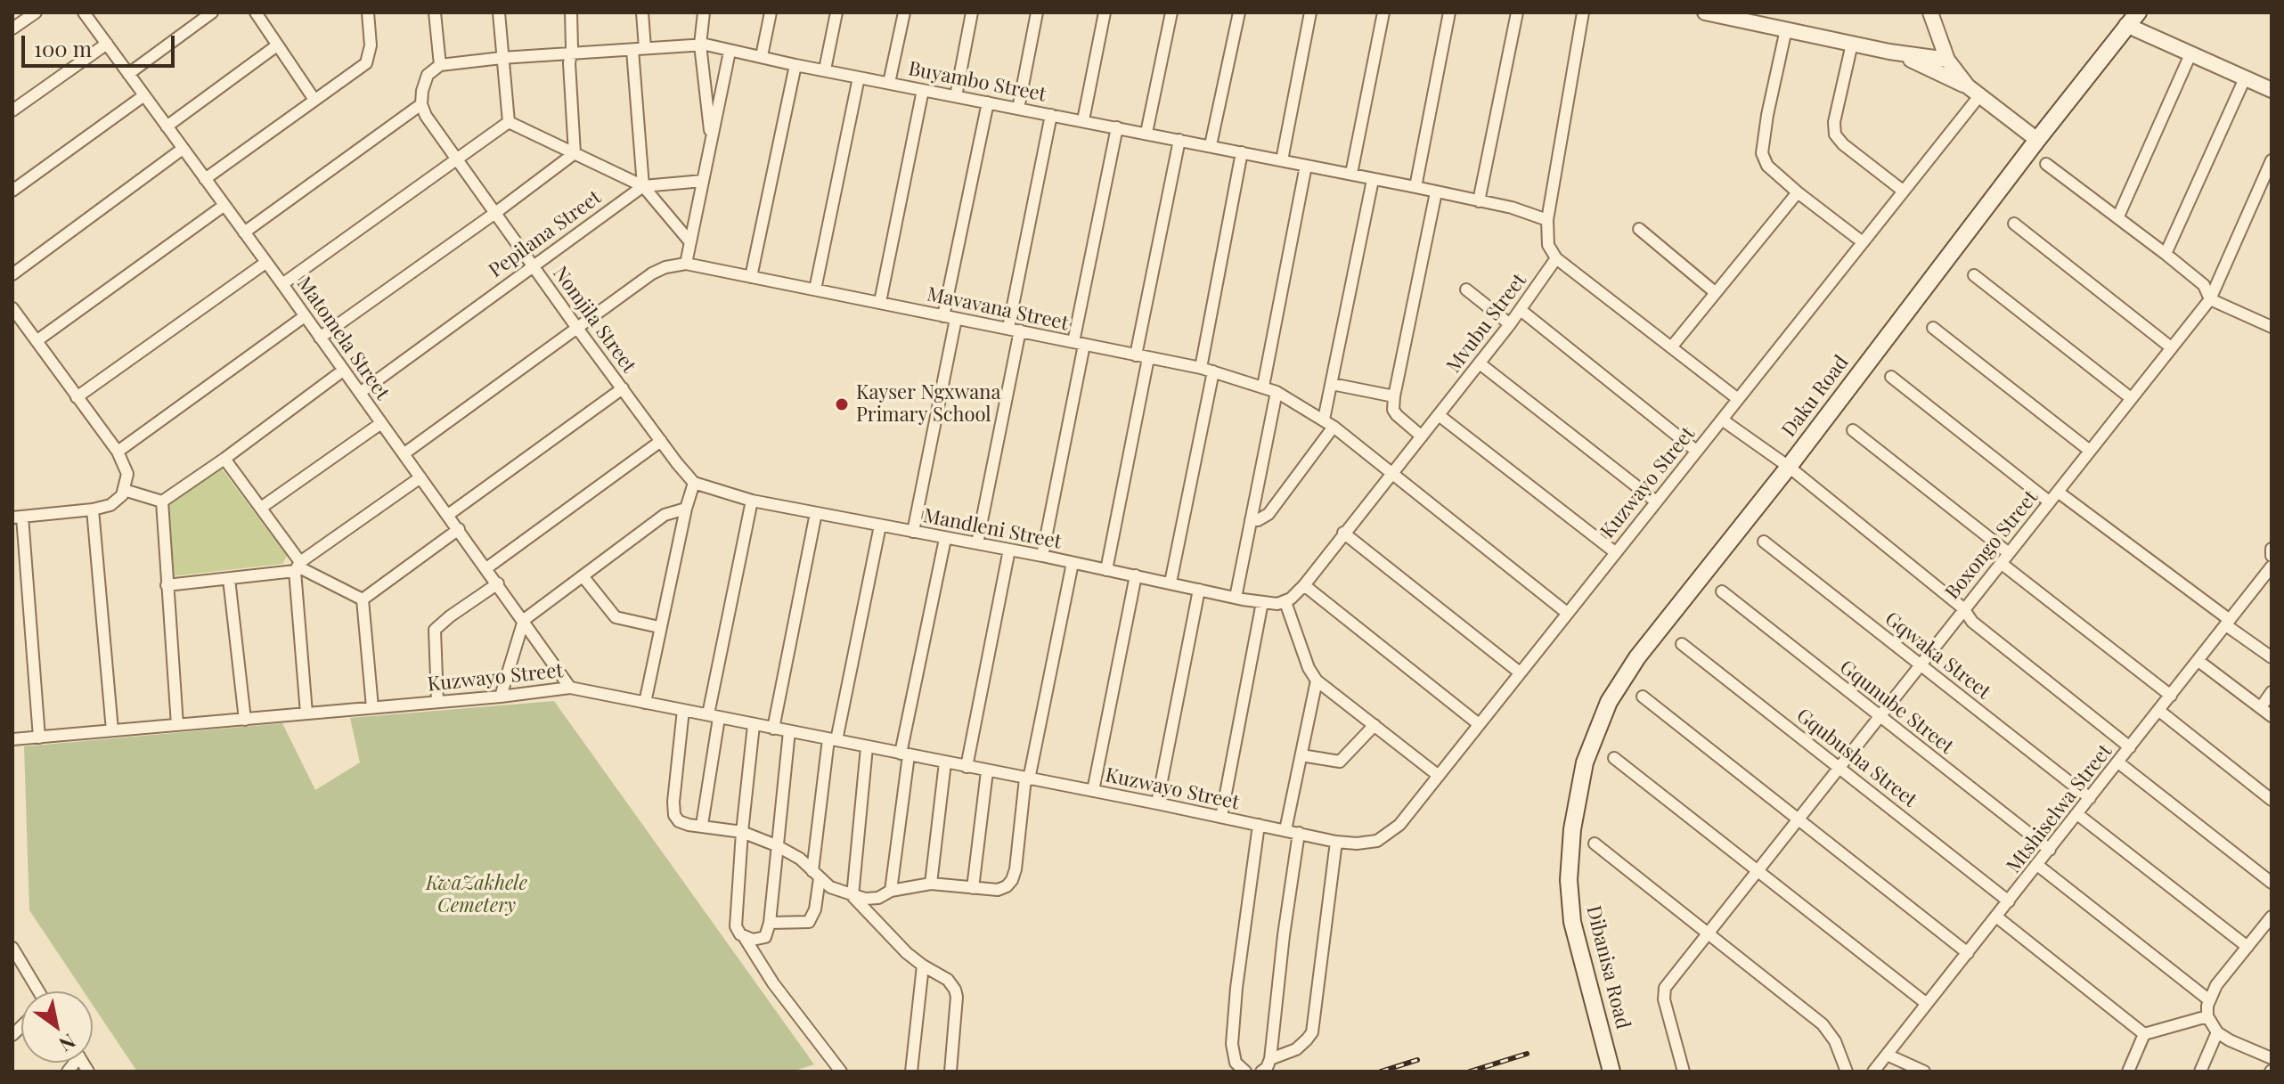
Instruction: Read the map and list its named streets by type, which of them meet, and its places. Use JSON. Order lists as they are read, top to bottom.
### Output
{
  "streets": {
    "main road": ["Daku Road", "Dibanisa Road"],
    "street": [
      "Buyambo Street",
      "Pepilana Street",
      "Mavavana Street",
      "Nomjila Street",
      "Mvubu Street",
      "Matomela Street",
      "Kuzwayo Street",
      "Mandleni Street",
      "Boxongo Street",
      "Gqwaka Street",
      "Gqunube Street",
      "Gqubusha Street",
      "Mtshiselwa Street"
    ]
  },
  "crossings": [
    ["Pepilana Street", "Nomjila Street"],
    ["Pepilana Street", "Matomela Street"],
    ["Mavavana Street", "Nomjila Street"],
    ["Mavavana Street", "Mvubu Street"],
    ["Mavavana Street", "Matomela Street"],
    ["Mavavana Street", "Kuzwayo Street"],
    ["Nomjila Street", "Mandleni Street"],
    ["Mvubu Street", "Mandleni Street"],
    ["Matomela Street", "Kuzwayo Street"],
    ["Daku Road", "Dibanisa Road"],
    ["Boxongo Street", "Gqwaka Street"],
    ["Boxongo Street", "Gqunube Street"],
    ["Boxongo Street", "Gqubusha Street"],
    ["Gqwaka Street", "Mtshiselwa Street"],
    ["Gqunube Street", "Mtshiselwa Street"],
    ["Gqubusha Street", "Mtshiselwa Street"]
  ],
  "parks": ["KwaZakhele Cemetery"],
  "places": ["Kayser Ngxwana Primary School"],
  "scale_bar": "100 m",
  "north": "bottom right"
}
